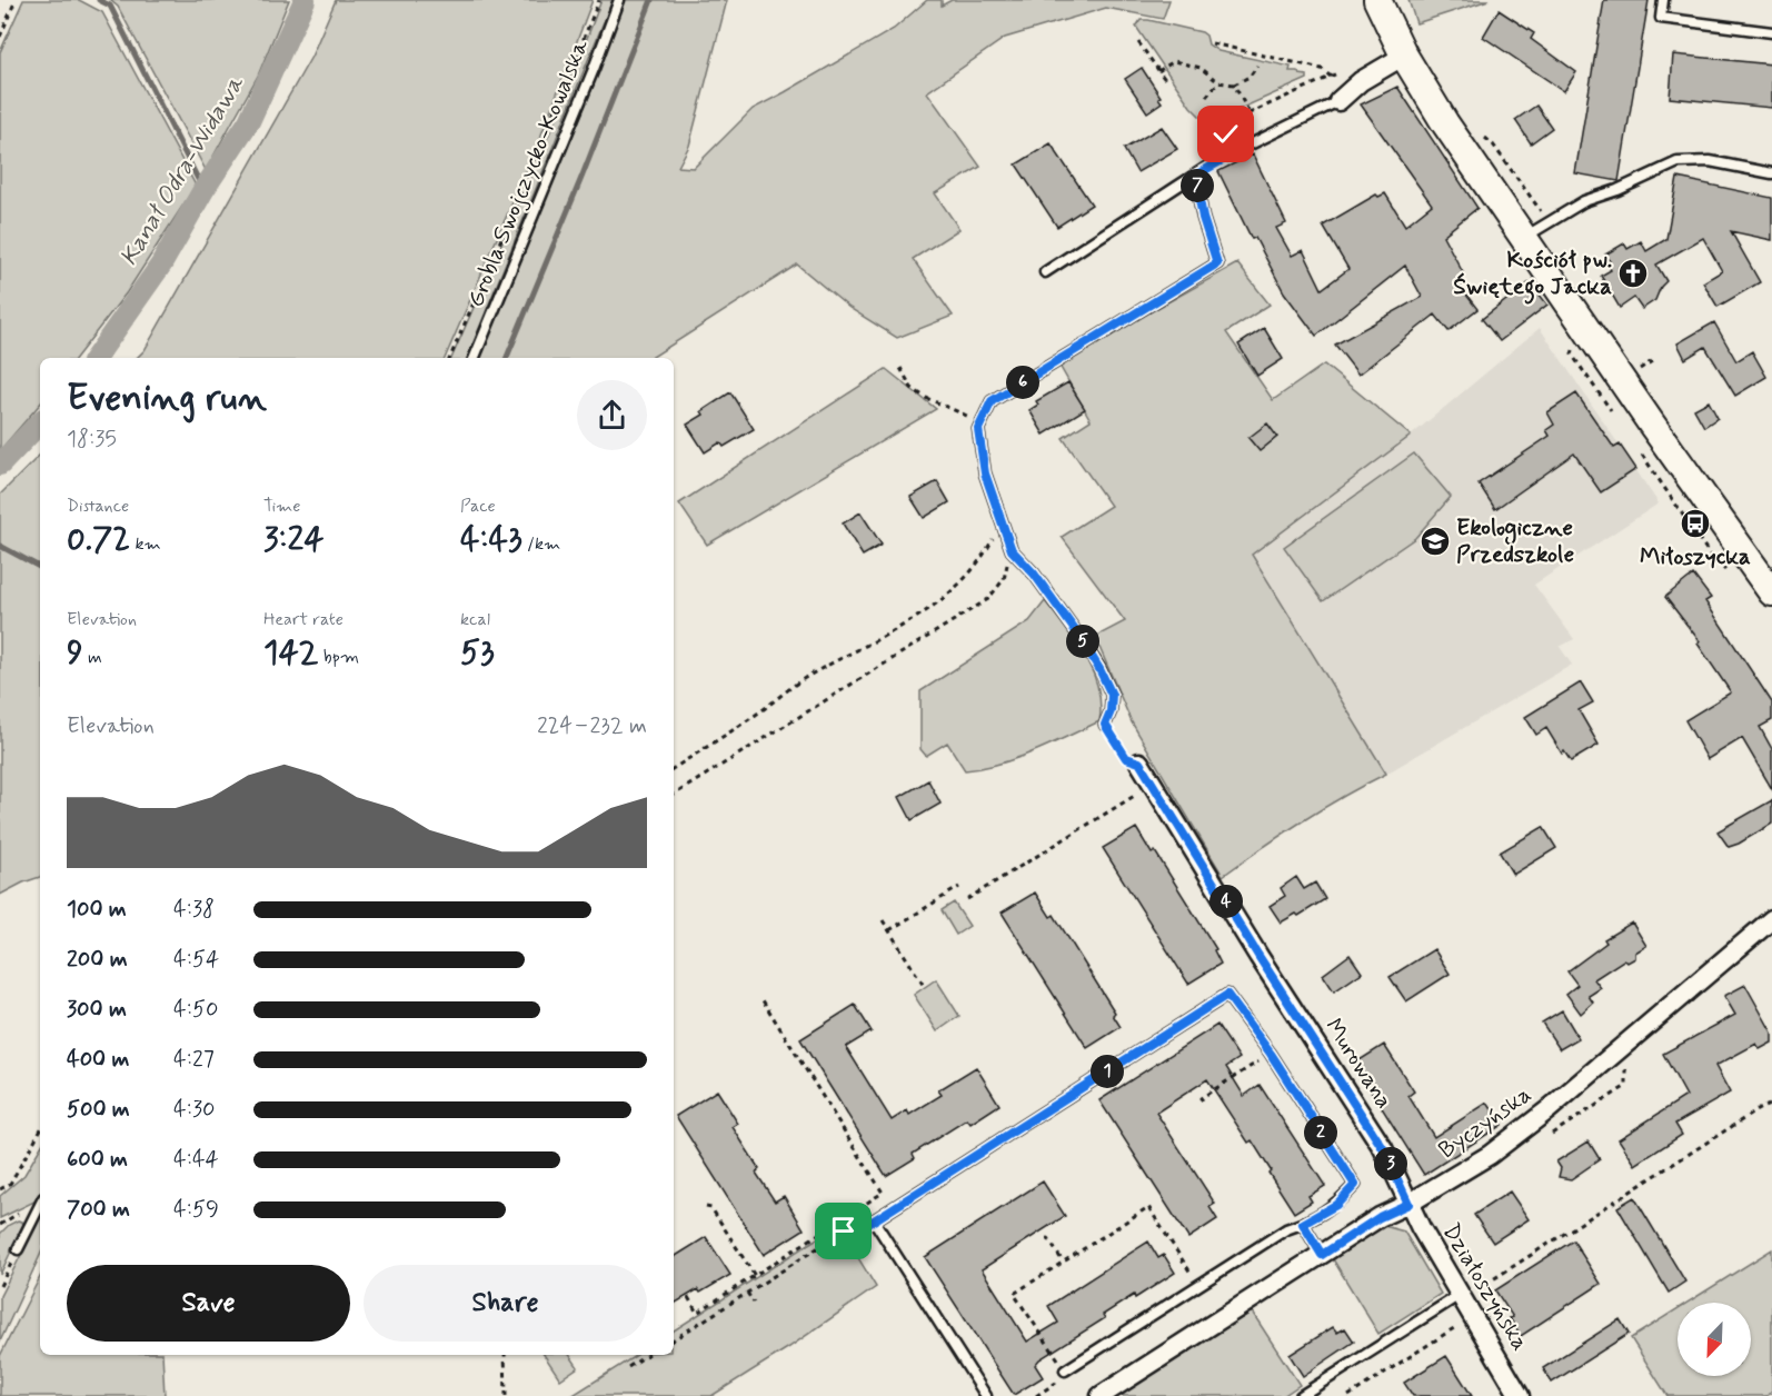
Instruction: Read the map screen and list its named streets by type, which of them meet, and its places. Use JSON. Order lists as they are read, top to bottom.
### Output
{
  "streets": {
    "street": ["Murowana", "Byczyńska", "Działoszyńska"],
    "lane": ["Grobla Swojczycko-Kowalska"]
  },
  "crossings": [
    ["Murowana", "Byczyńska"],
    ["Murowana", "Działoszyńska"],
    ["Byczyńska", "Działoszyńska"]
  ],
  "water": ["Kanał Odra-Widawa"],
  "places": {
    "church": ["Kościół pw. Świętego Jacka"],
    "bus stop": ["Miłoszycka"],
    "school or university": ["Ekologiczne Przedszkole"]
  },
  "north": "bottom left",
  "page": {
    "pins": [
      "7",
      "6",
      "5",
      "4",
      "1",
      "2",
      "3"
    ],
    "heading": ["Evening run", "18:35"],
    "stats": [
      ["Distance", "0.72 km"],
      ["Time", "3:24"],
      ["Pace", "4:43 /km"],
      ["Elevation", "9 m"],
      ["Heart rate", "142 bpm"],
      ["kcal", "53"]
    ],
    "chart": ["Elevation", "224–232 m"],
    "list": [
      {
        "name": "100 m",
        "note": "4:38"
      },
      {
        "name": "200 m",
        "note": "4:54"
      },
      {
        "name": "300 m",
        "note": "4:50"
      },
      {
        "name": "400 m",
        "note": "4:27"
      },
      {
        "name": "500 m",
        "note": "4:30"
      },
      {
        "name": "600 m",
        "note": "4:44"
      },
      {
        "name": "700 m",
        "note": "4:59"
      }
    ],
    "buttons": ["Save", "Share"]
  }
}
